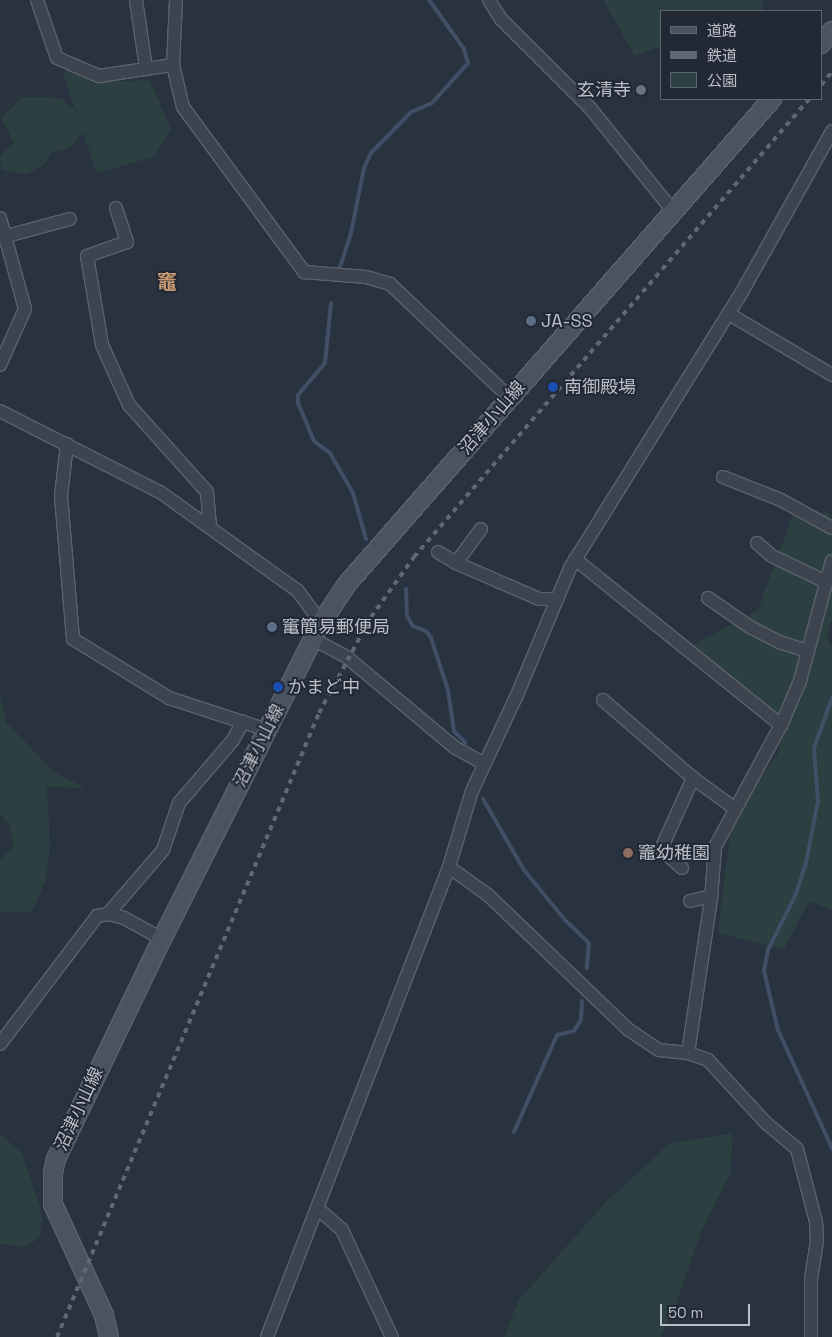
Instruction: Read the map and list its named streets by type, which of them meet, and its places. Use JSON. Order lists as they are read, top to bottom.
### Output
{
  "streets": {
    "main road": ["沼津小山線"]
  },
  "districts": ["竈"],
  "places": [
    "玄清寺",
    "JA-SS",
    "南御殿場",
    "竃簡易郵便局",
    "かまど中",
    "竈幼稚園"
  ],
  "legend": ["道路", "鉄道", "公園"],
  "scale_bar": "50 m"
}
